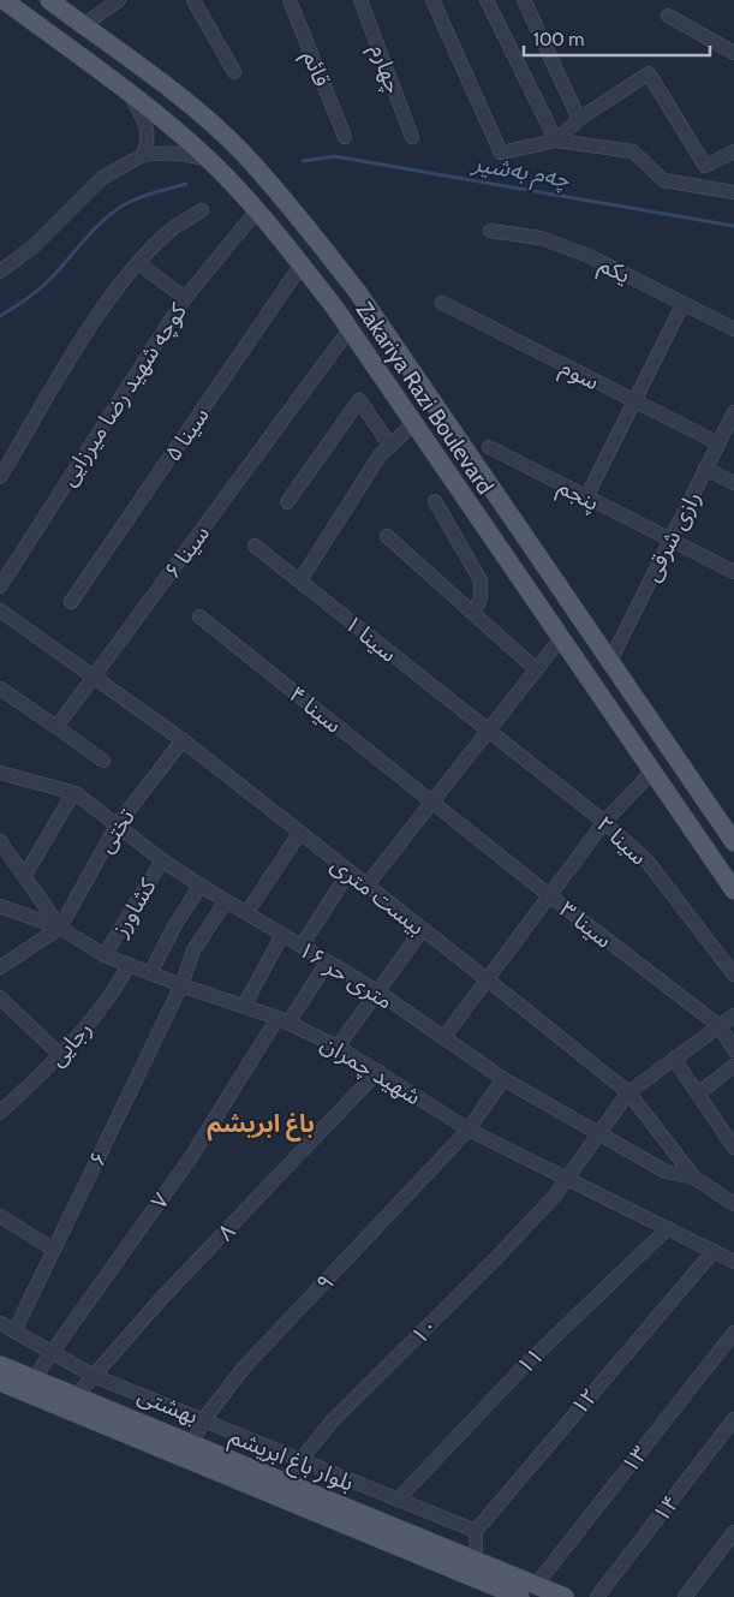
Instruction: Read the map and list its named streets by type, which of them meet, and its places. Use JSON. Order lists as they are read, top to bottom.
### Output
{
  "streets": {
    "main road": ["Zakariya Razi Boulevard", "بلوار باغ ابریشم"],
    "street": [
      "قائم",
      "چهارم",
      "یکم",
      "سوم",
      "کوچه شهید رضا میرزایی",
      "سینا ۵",
      "پنجم",
      "رازی شرقی",
      "سینا ۶",
      "۱ سینا",
      "سینا ۴",
      "تختی",
      "سینا ۲",
      "بیست متری",
      "کشاورز",
      "سینا ۳",
      "۱۶ متری حر",
      "رجایی",
      "شهید چمران",
      "۶",
      "۷",
      "۸",
      "۹",
      "۱۰",
      "۱۱",
      "۱۲",
      "بهشتی",
      "۱۳",
      "۱۴"
    ]
  },
  "crossings": [
    ["سوم", "رازی شرقی"],
    ["کوچه شهید رضا میرزایی", "Zakariya Razi Boulevard"],
    ["Zakariya Razi Boulevard", "سینا ۵"],
    ["Zakariya Razi Boulevard", "رازی شرقی"],
    ["Zakariya Razi Boulevard", "سینا ۶"],
    ["پنجم", "رازی شرقی"],
    ["سینا ۶", "بیست متری"],
    ["۱ سینا", "سینا ۲"],
    ["سینا ۴", "سینا ۳"],
    ["تختی", "بیست متری"],
    ["تختی", "۱۶ متری حر"],
    ["تختی", "شهید چمران"],
    ["بیست متری", "۱۶ متری حر"],
    ["بیست متری", "۱۰"],
    ["کشاورز", "۱۶ متری حر"],
    ["کشاورز", "شهید چمران"],
    ["سینا ۳", "۱۰"],
    ["۱۶ متری حر", "۶"],
    ["۱۶ متری حر", "۷"],
    ["۱۶ متری حر", "۹"],
    ["۱۶ متری حر", "۱۰"],
    ["رجایی", "شهید چمران"],
    ["شهید چمران", "۶"],
    ["شهید چمران", "۷"],
    ["شهید چمران", "۸"],
    ["شهید چمران", "۹"],
    ["شهید چمران", "۱۰"],
    ["شهید چمران", "۱۱"],
    ["شهید چمران", "۱۲"],
    ["۶", "بهشتی"],
    ["۷", "بهشتی"],
    ["۷", "بلوار باغ ابریشم"],
    ["۸", "بهشتی"],
    ["۸", "بلوار باغ ابریشم"],
    ["۹", "بهشتی"],
    ["۹", "بلوار باغ ابریشم"],
    ["۱۰", "بهشتی"],
    ["۱۰", "بلوار باغ ابریشم"],
    ["۱۱", "بهشتی"],
    ["۱۲", "بهشتی"],
    ["بلوار باغ ابریشم", "۱۳"]
  ],
  "districts": ["باغ ابریشم"],
  "water": ["چەم بەشیر"],
  "scale_bar": "100 m"
}
